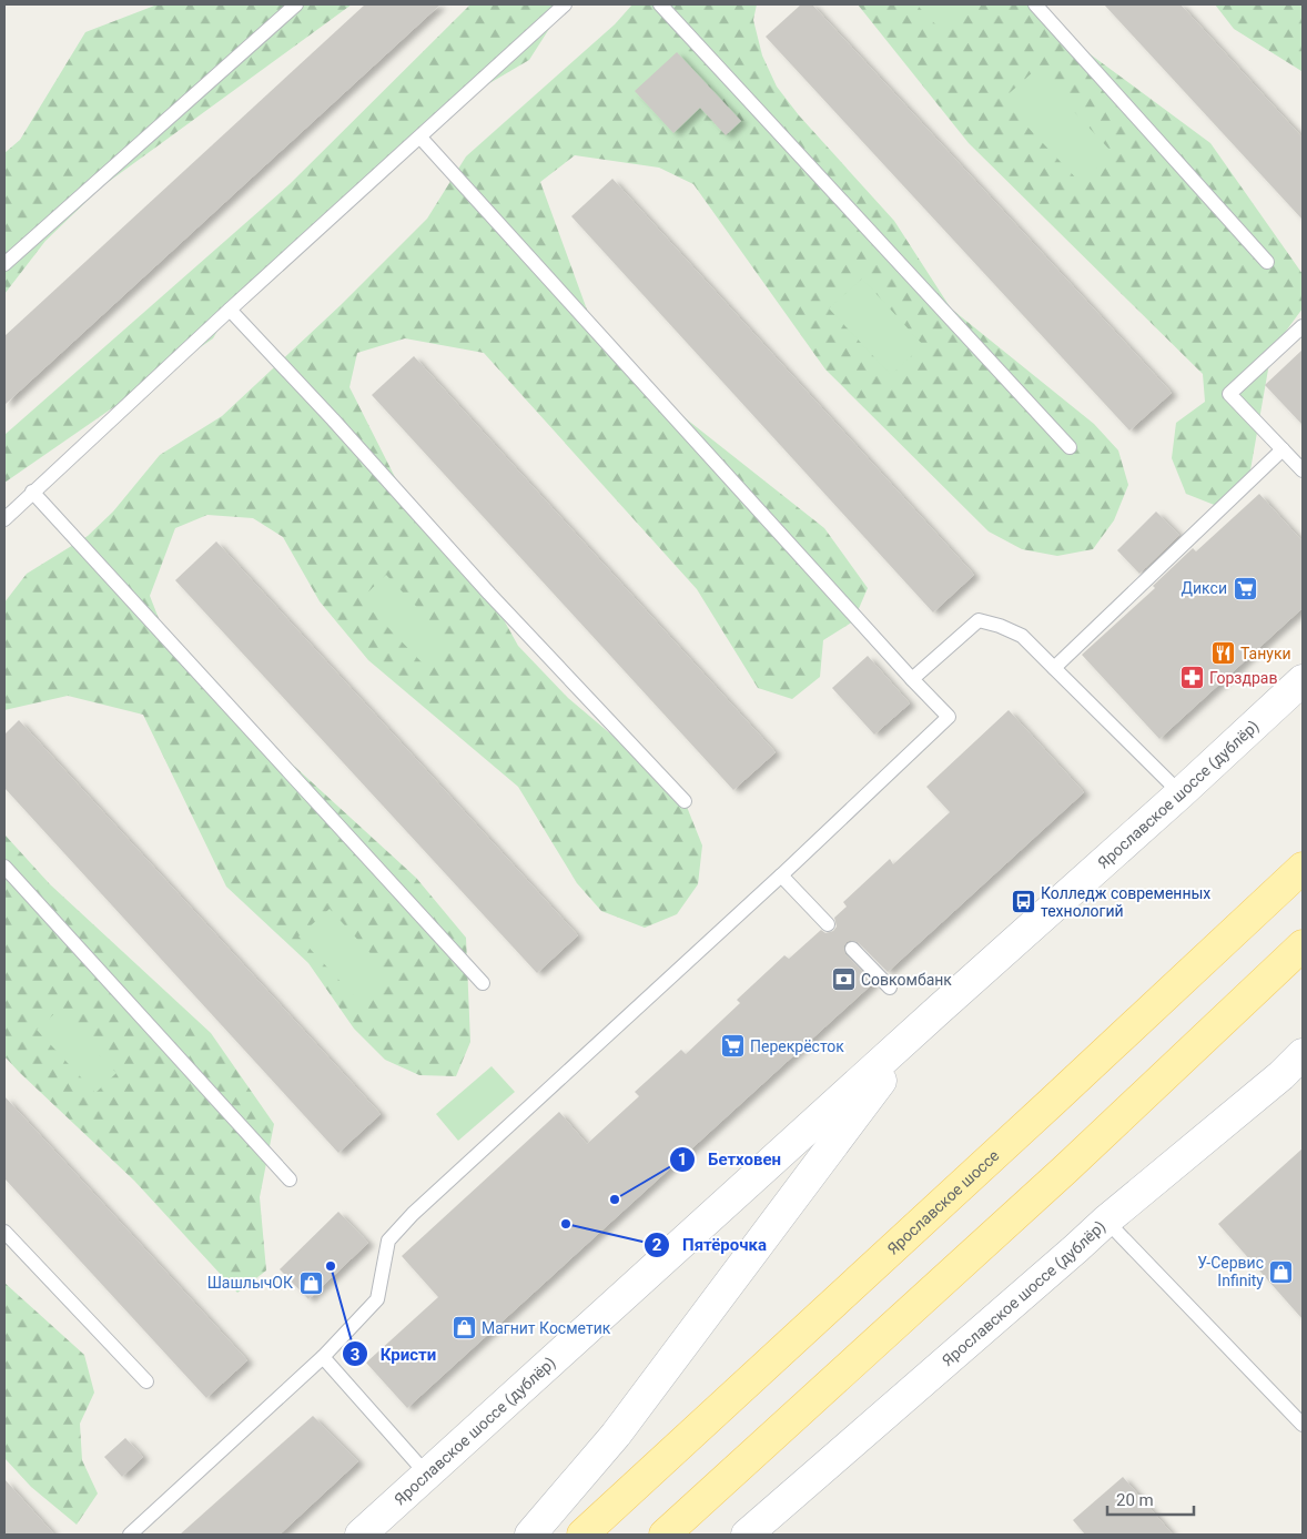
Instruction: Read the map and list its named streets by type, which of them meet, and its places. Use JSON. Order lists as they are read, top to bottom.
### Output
{
  "streets": {
    "main road": ["Ярославское шоссе"],
    "street": ["Ярославское шоссе (дублёр)"]
  },
  "places": {
    "supermarket": ["Дикси", "Перекрёсток"],
    "restaurant": ["Тануки"],
    "pharmacy": ["Горздрав"],
    "bus stop": ["Колледж современных технологий"],
    "bank": ["Совкомбанк"],
    "other": ["Бетховен", "Пятёрочка", "Кристи"],
    "shop": ["У-Сервис Infinity", "ШашлычОК", "Магнит Косметик"]
  },
  "scale_bar": "20 m"
}
